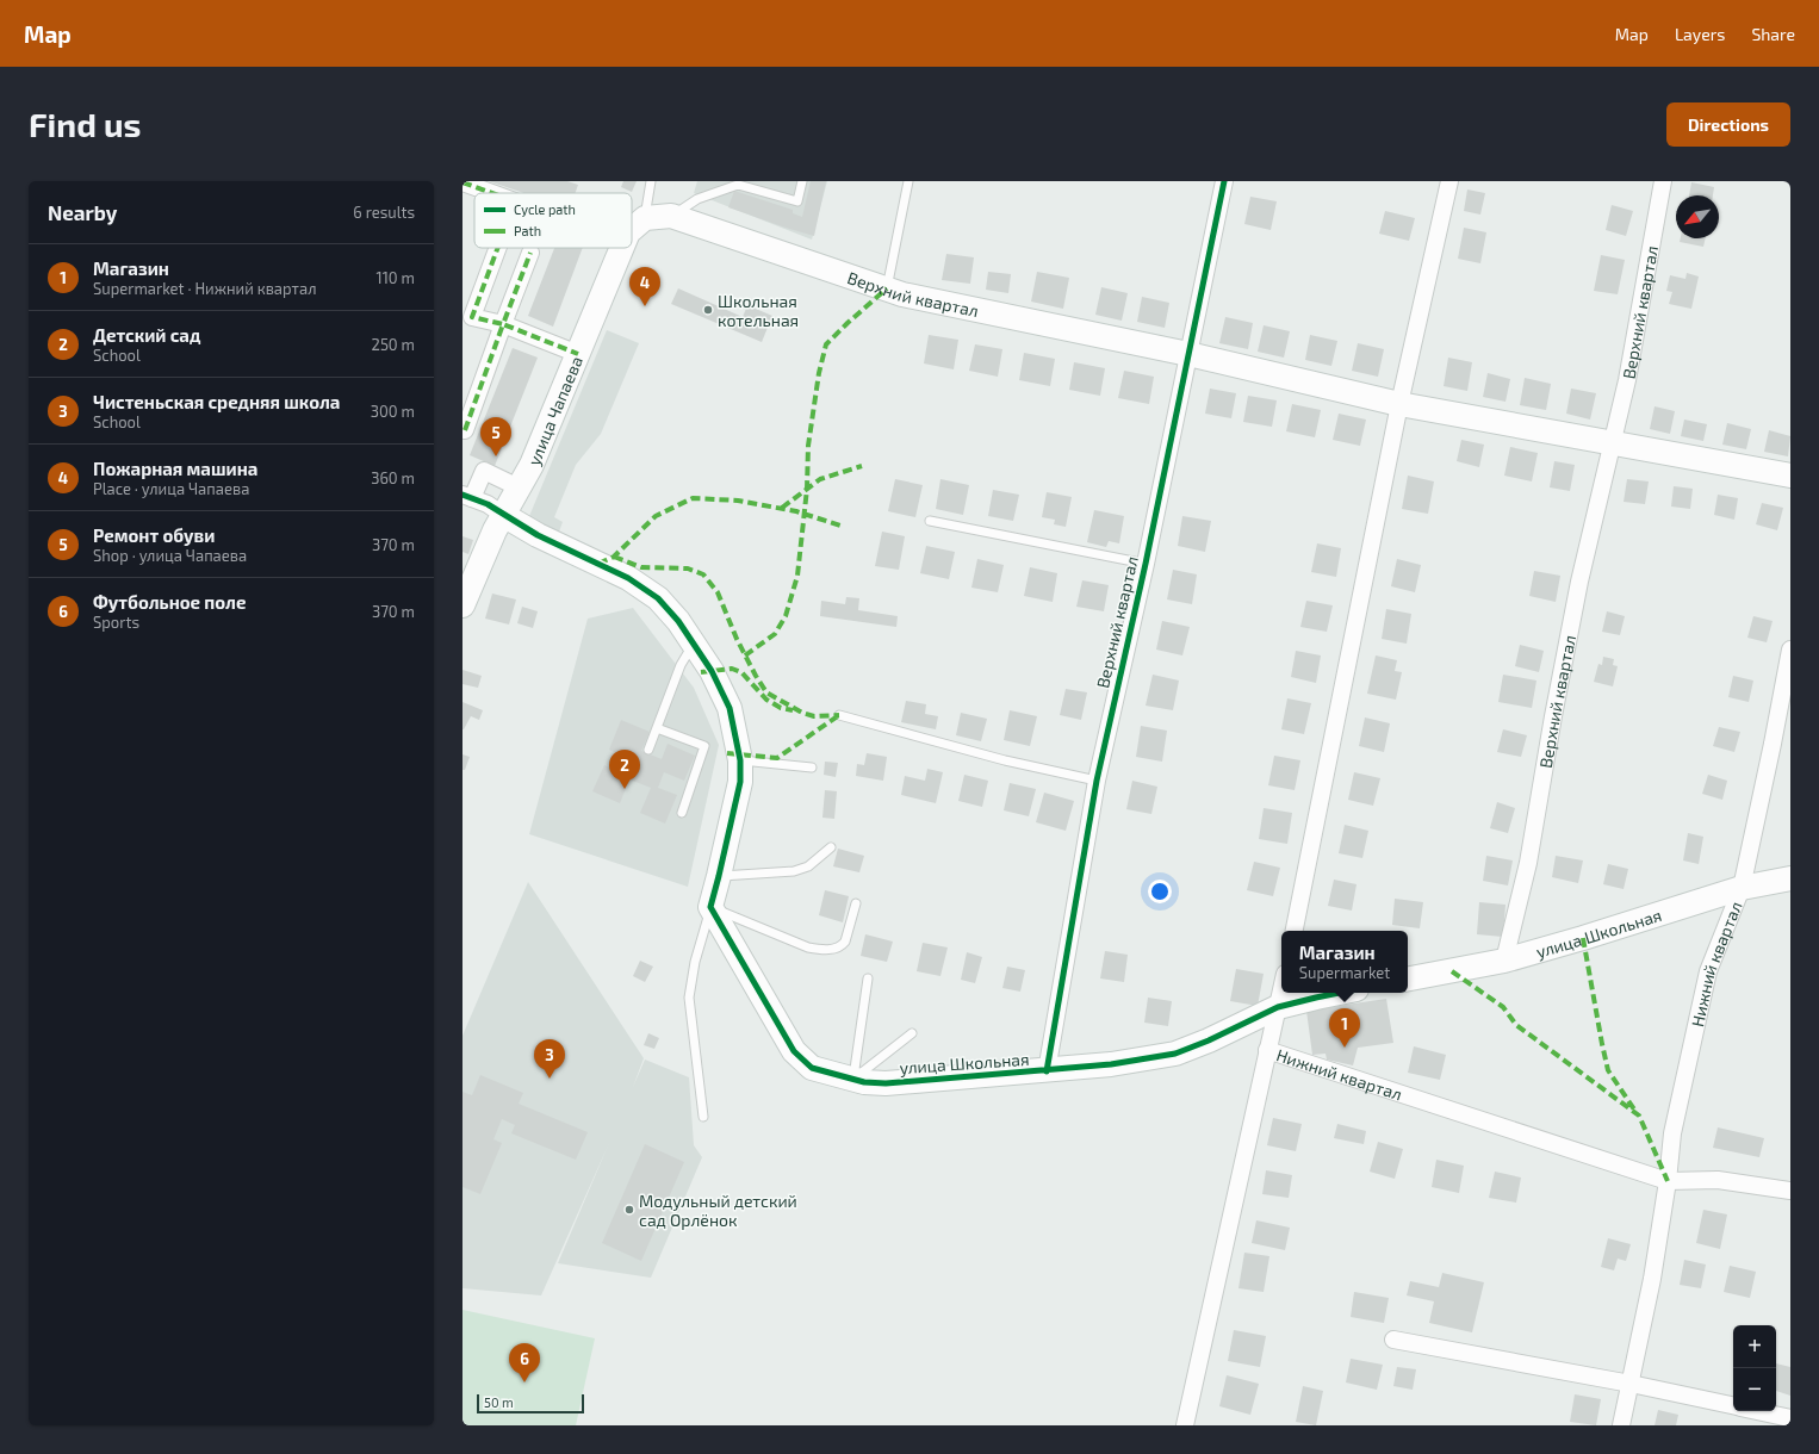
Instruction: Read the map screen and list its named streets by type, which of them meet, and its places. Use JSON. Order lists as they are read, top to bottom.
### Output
{
  "streets": {
    "street": [
      "Верхний квартал",
      "улица Чапаева",
      "улица Школьная",
      "Нижний квартал"
    ]
  },
  "crossings": [
    ["Верхний квартал", "улица Чапаева"],
    ["Верхний квартал", "улица Школьная"],
    ["улица Школьная", "Нижний квартал"]
  ],
  "places": ["Школьная котельная", "Модульный детский сад Орлёнок"],
  "legend": ["Cycle path", "Path"],
  "scale_bar": "50 m",
  "north": "bottom left",
  "page": {
    "header": "Map",
    "nav": ["Map", "Layers", "Share"],
    "buttons": "Directions",
    "title": "Find us",
    "heading": ["Nearby", "6 results"],
    "list": [
      {
        "mark": "1",
        "name": "Магазин",
        "note": "Supermarket · Нижний квартал",
        "value": "110 m"
      },
      {
        "mark": "2",
        "name": "Детский сад",
        "note": "School",
        "value": "250 m"
      },
      {
        "mark": "3",
        "name": "Чистеньская средняя школа",
        "note": "School",
        "value": "300 m"
      },
      {
        "mark": "4",
        "name": "Пожарная машина",
        "note": "Place · улица Чапаева",
        "value": "360 m"
      },
      {
        "mark": "5",
        "name": "Ремонт обуви",
        "note": "Shop · улица Чапаева",
        "value": "370 m"
      },
      {
        "mark": "6",
        "name": "Футбольное поле",
        "note": "Sports",
        "value": "370 m"
      }
    ],
    "pins": [
      "4",
      "5",
      "2",
      "1",
      "3",
      "6"
    ],
    "popup": ["Магазин", "Supermarket"],
    "map_buttons": ["+", "−"],
    "scale": "50 m"
  }
}
